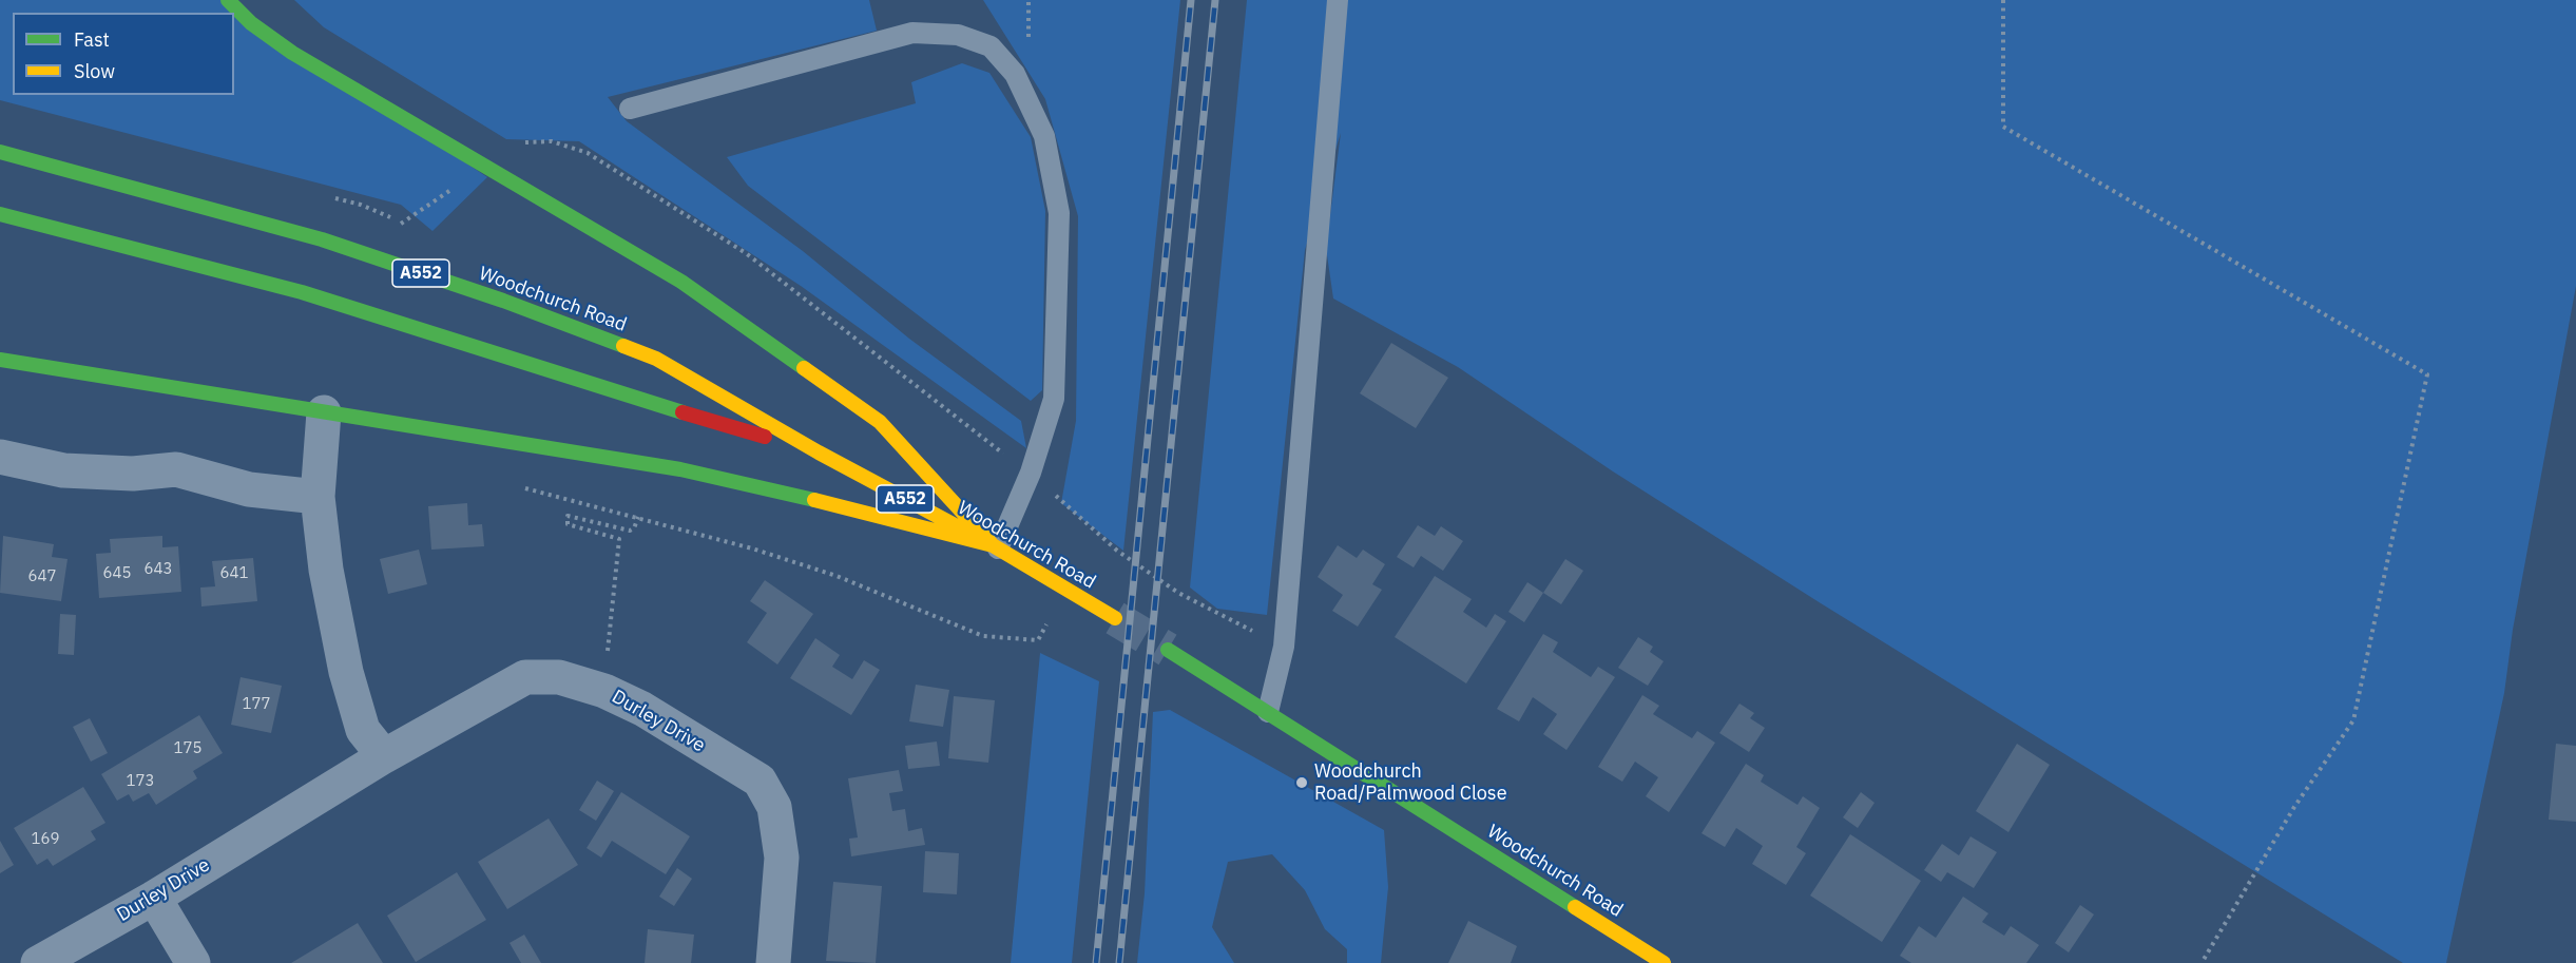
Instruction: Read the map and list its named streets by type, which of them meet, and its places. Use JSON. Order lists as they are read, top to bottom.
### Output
{
  "streets": {
    "main road": ["A552", "Woodchurch Road"],
    "street": ["Durley Drive"]
  },
  "places": ["Woodchurch Road/Palmwood Close"],
  "house_numbers": [
    "643",
    "645",
    "641",
    "647",
    "177",
    "175",
    "173",
    "169"
  ],
  "legend": ["Fast", "Slow"]
}
